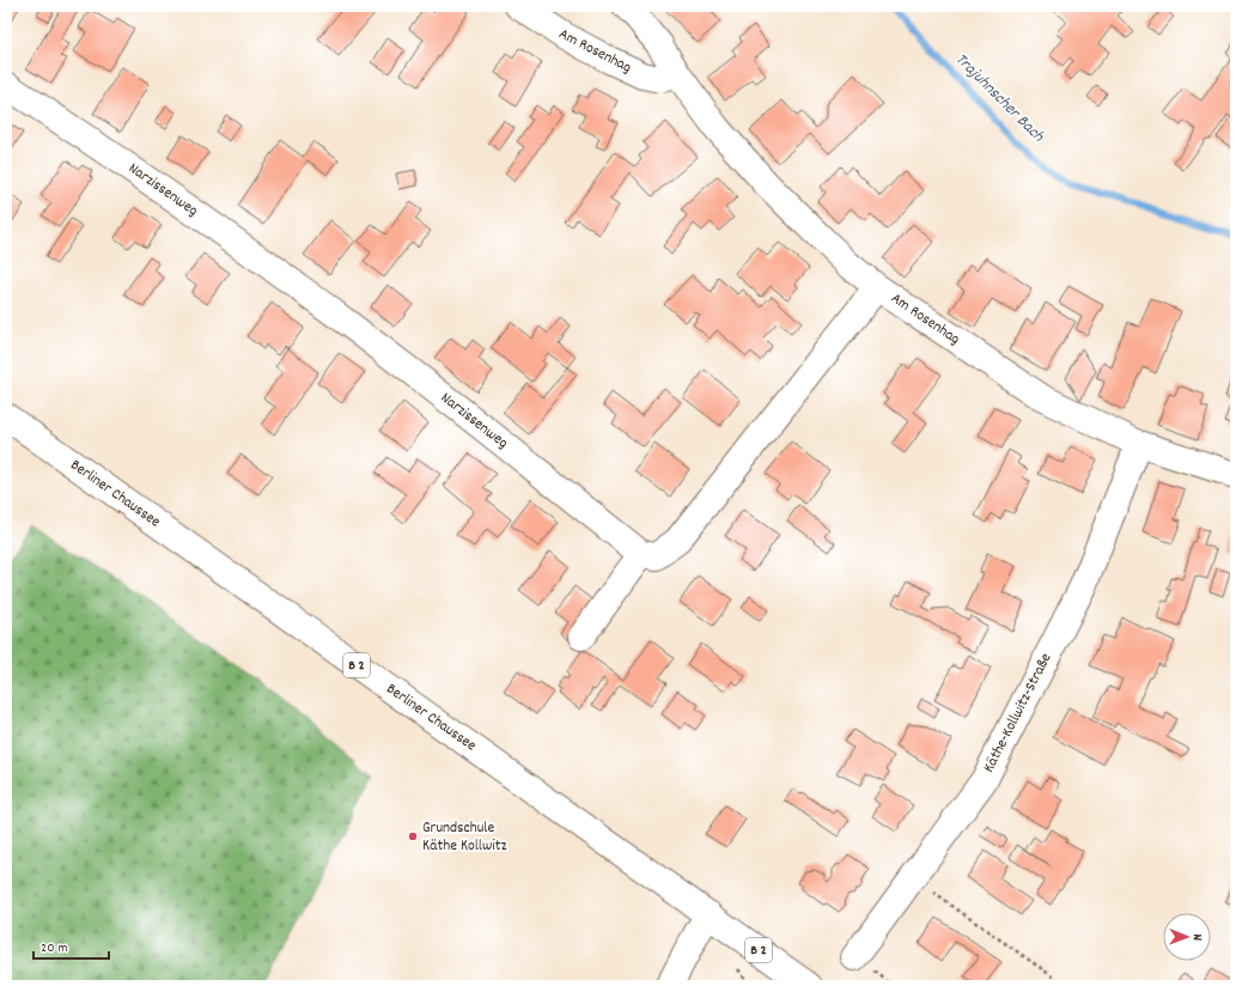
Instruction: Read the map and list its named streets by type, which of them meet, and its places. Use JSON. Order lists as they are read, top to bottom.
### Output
{
  "streets": {
    "street": [
      "Am Rosenhag",
      "Narzissenweg",
      "Berliner Chaussee",
      "B 2",
      "Käthe-Kollwitz-Straße"
    ]
  },
  "crossings": [
    ["Am Rosenhag", "Käthe-Kollwitz-Straße"]
  ],
  "water": ["Trajuhnscher Bach"],
  "places": ["Grundschule Käthe Kollwitz"],
  "scale_bar": "20 m",
  "north": "right"
}
